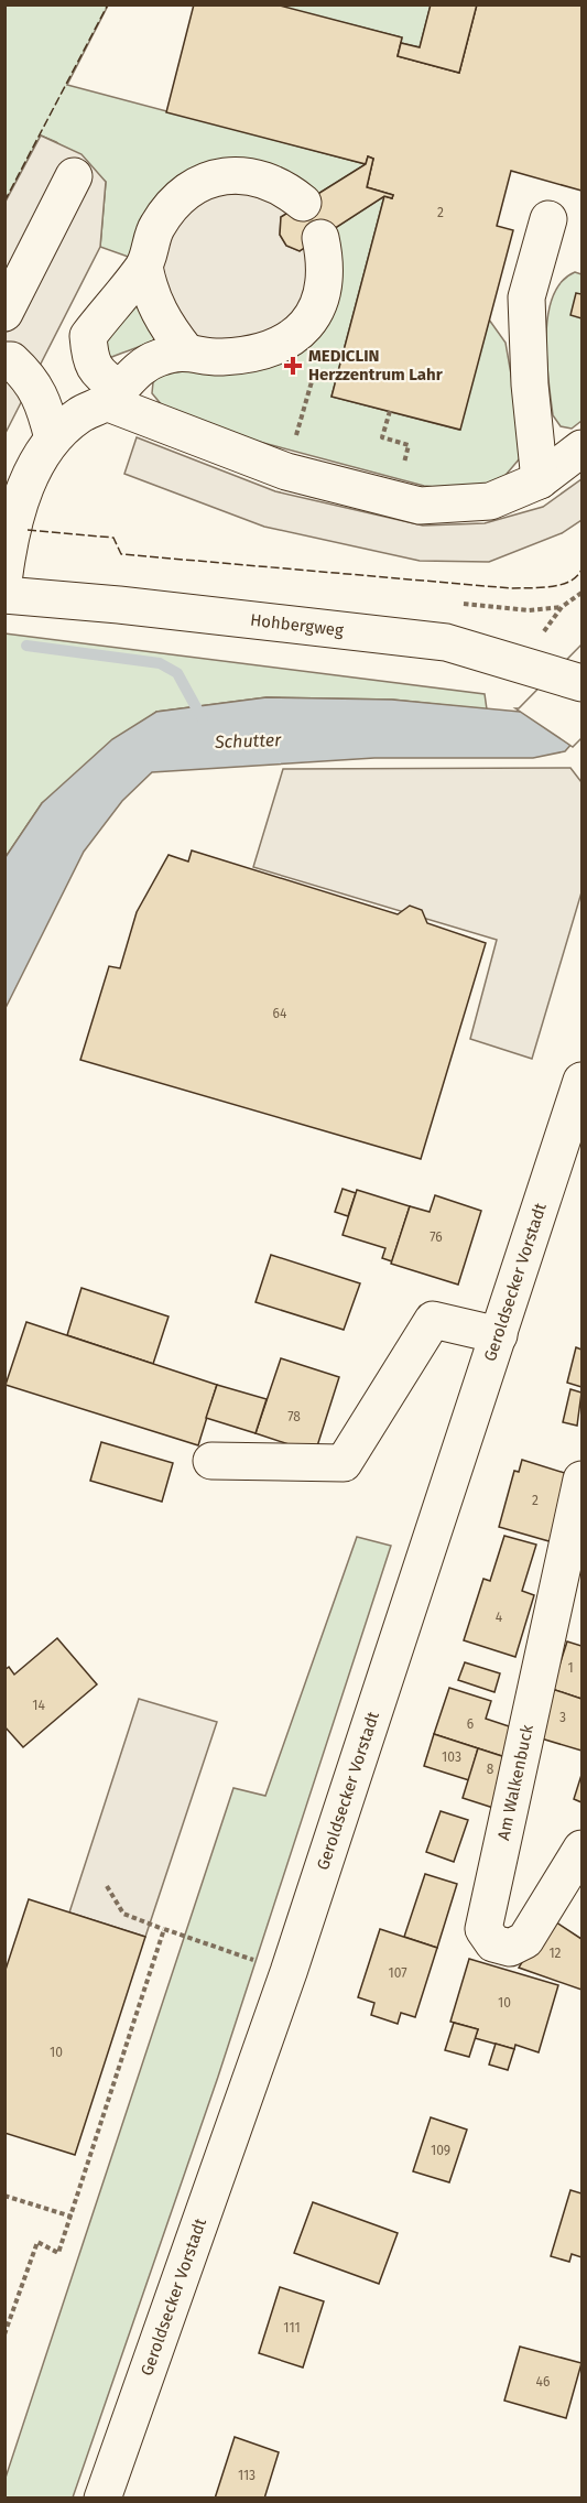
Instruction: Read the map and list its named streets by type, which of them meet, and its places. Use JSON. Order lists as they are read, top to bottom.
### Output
{
  "streets": {
    "main road": ["Hohbergweg", "Geroldsecker Vorstadt", "Am Walkenbuck"]
  },
  "water": ["Schutter"],
  "places": {
    "health": ["MEDICLIN Herzzentrum Lahr"]
  },
  "house_numbers": [
    "2",
    "64",
    "76",
    "78",
    "2",
    "4",
    "1",
    "14",
    "3",
    "6",
    "103",
    "8",
    "12",
    "107",
    "10",
    "10",
    "109",
    "111",
    "46",
    "113"
  ]
}
